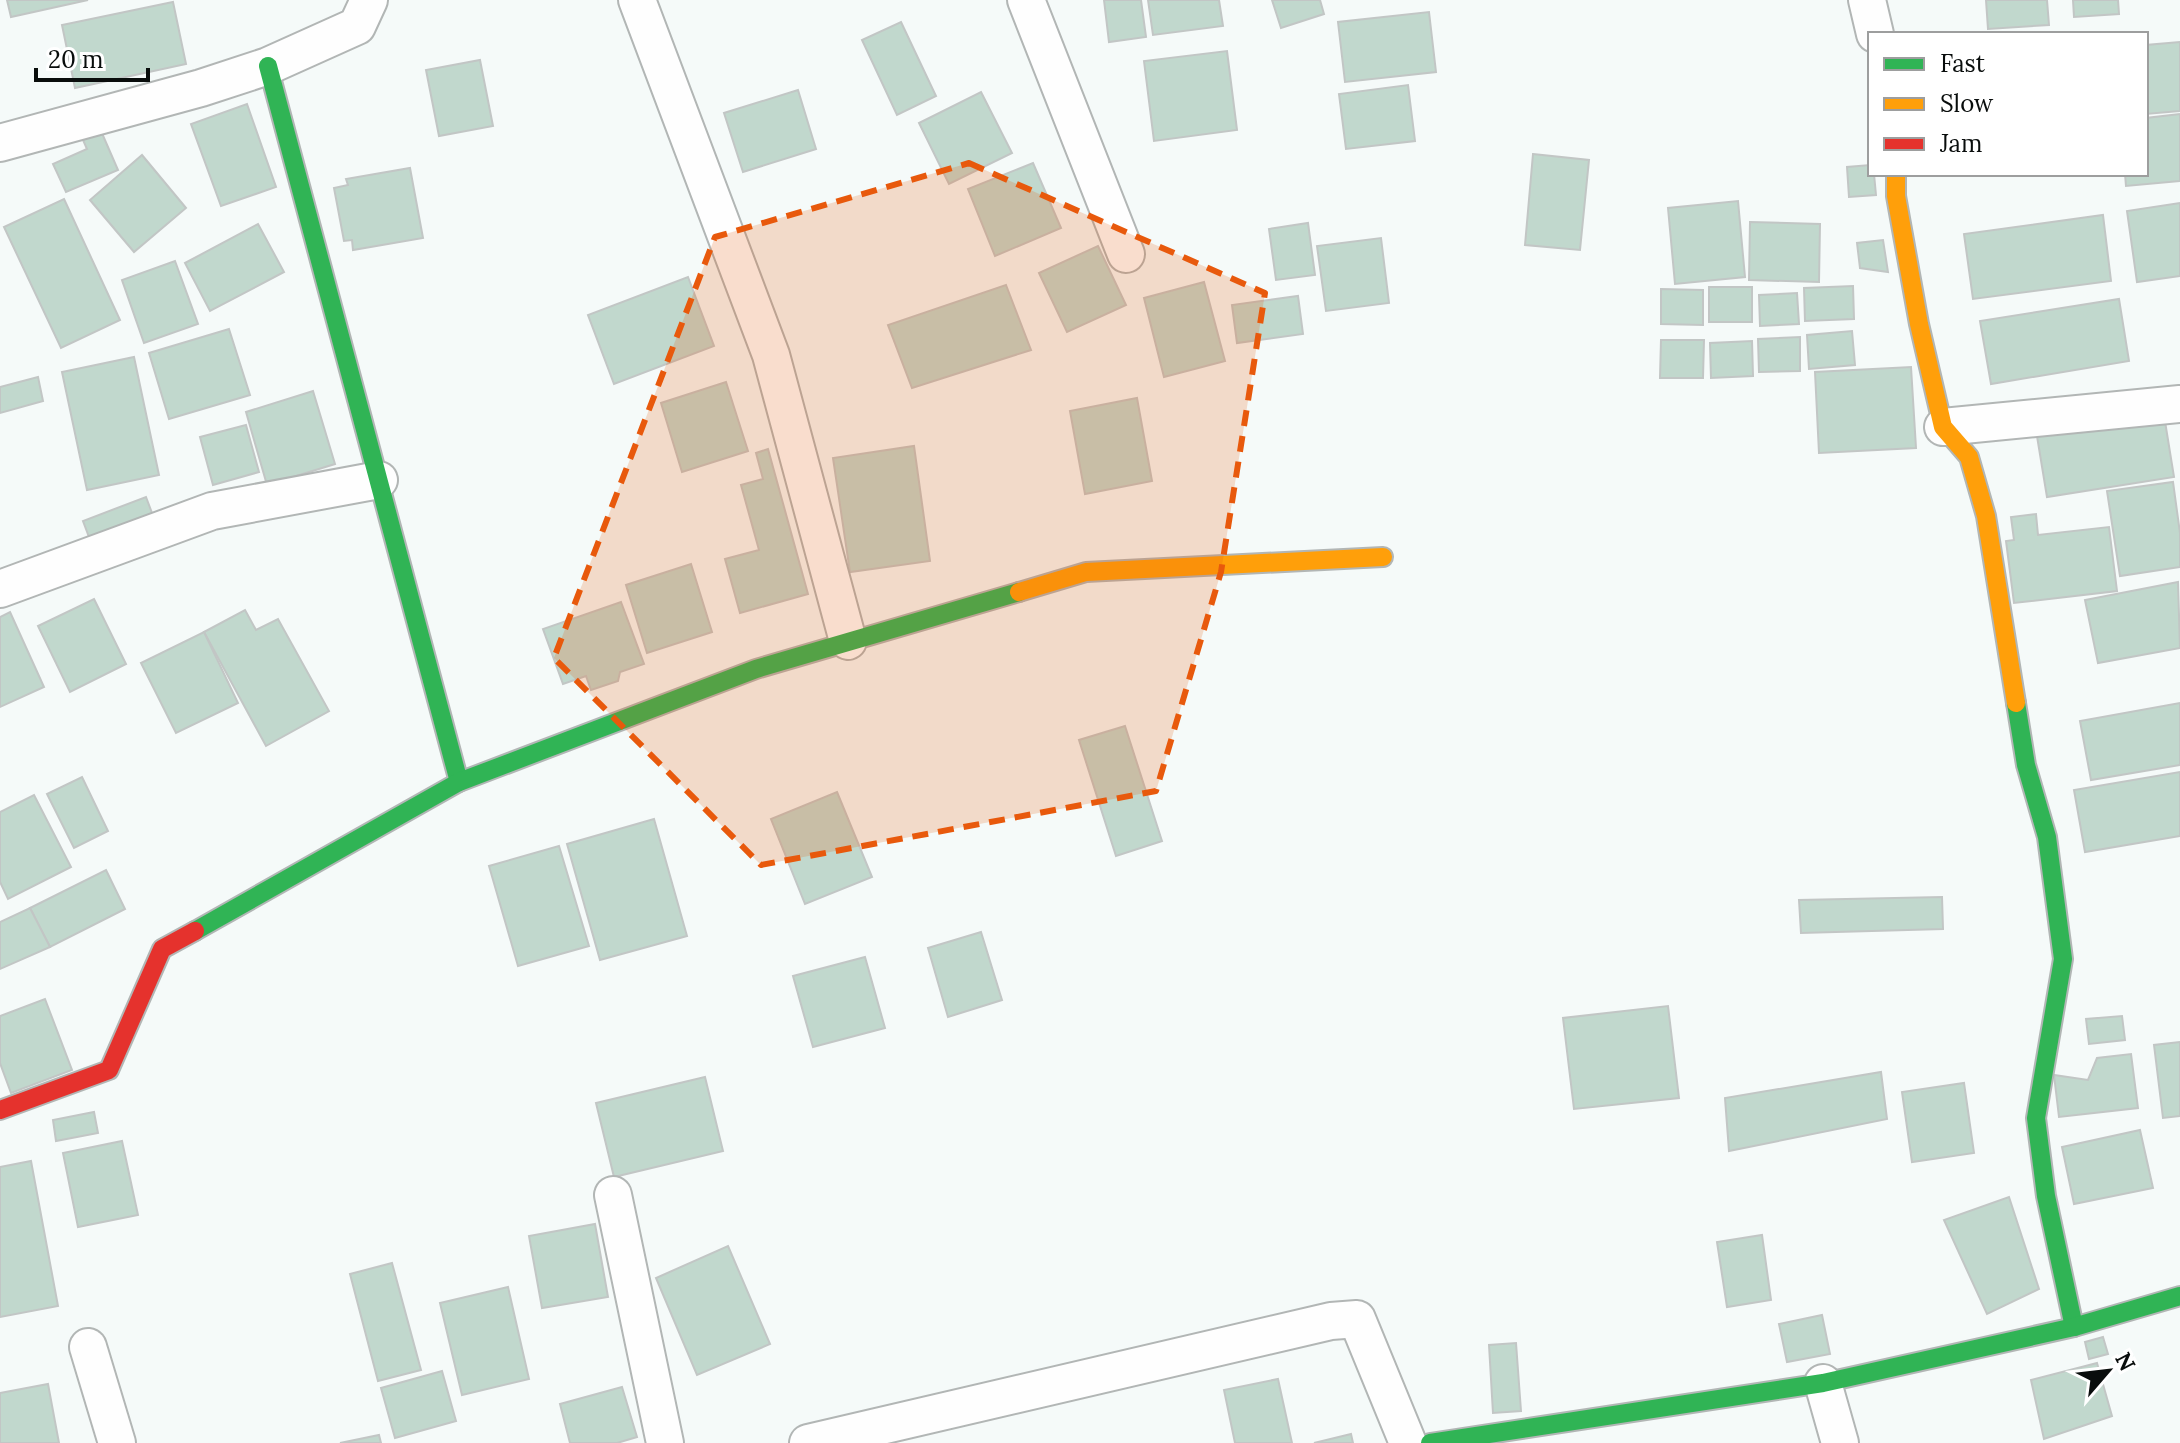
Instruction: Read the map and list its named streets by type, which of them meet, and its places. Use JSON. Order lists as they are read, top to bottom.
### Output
{
  "legend": ["Fast", "Slow", "Jam"],
  "scale_bar": "20 m",
  "north": "top right"
}
